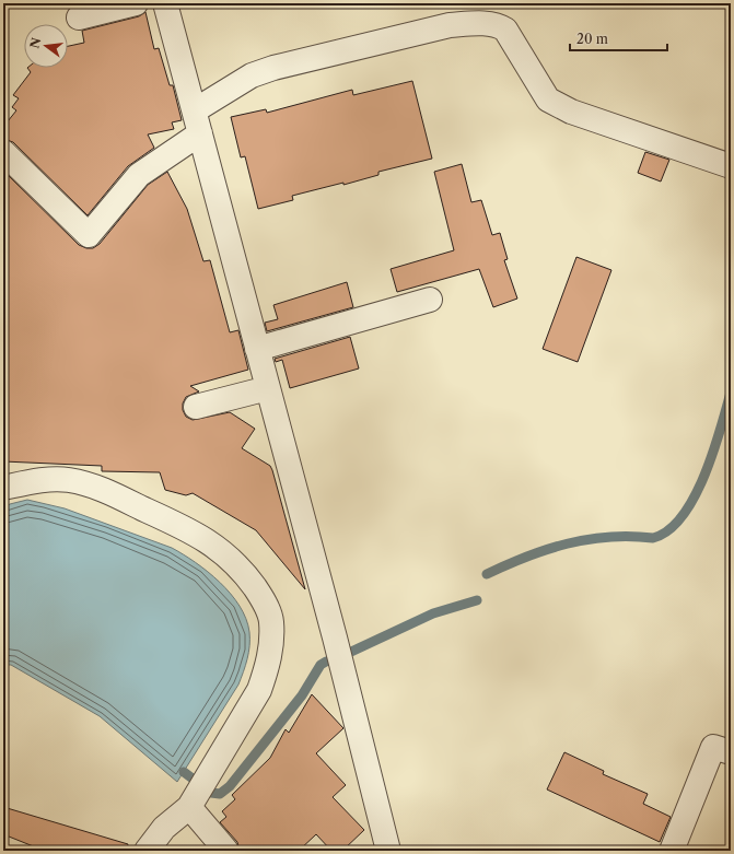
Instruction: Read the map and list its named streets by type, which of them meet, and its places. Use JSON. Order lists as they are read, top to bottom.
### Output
{
  "scale_bar": "20 m",
  "north": "left"
}
